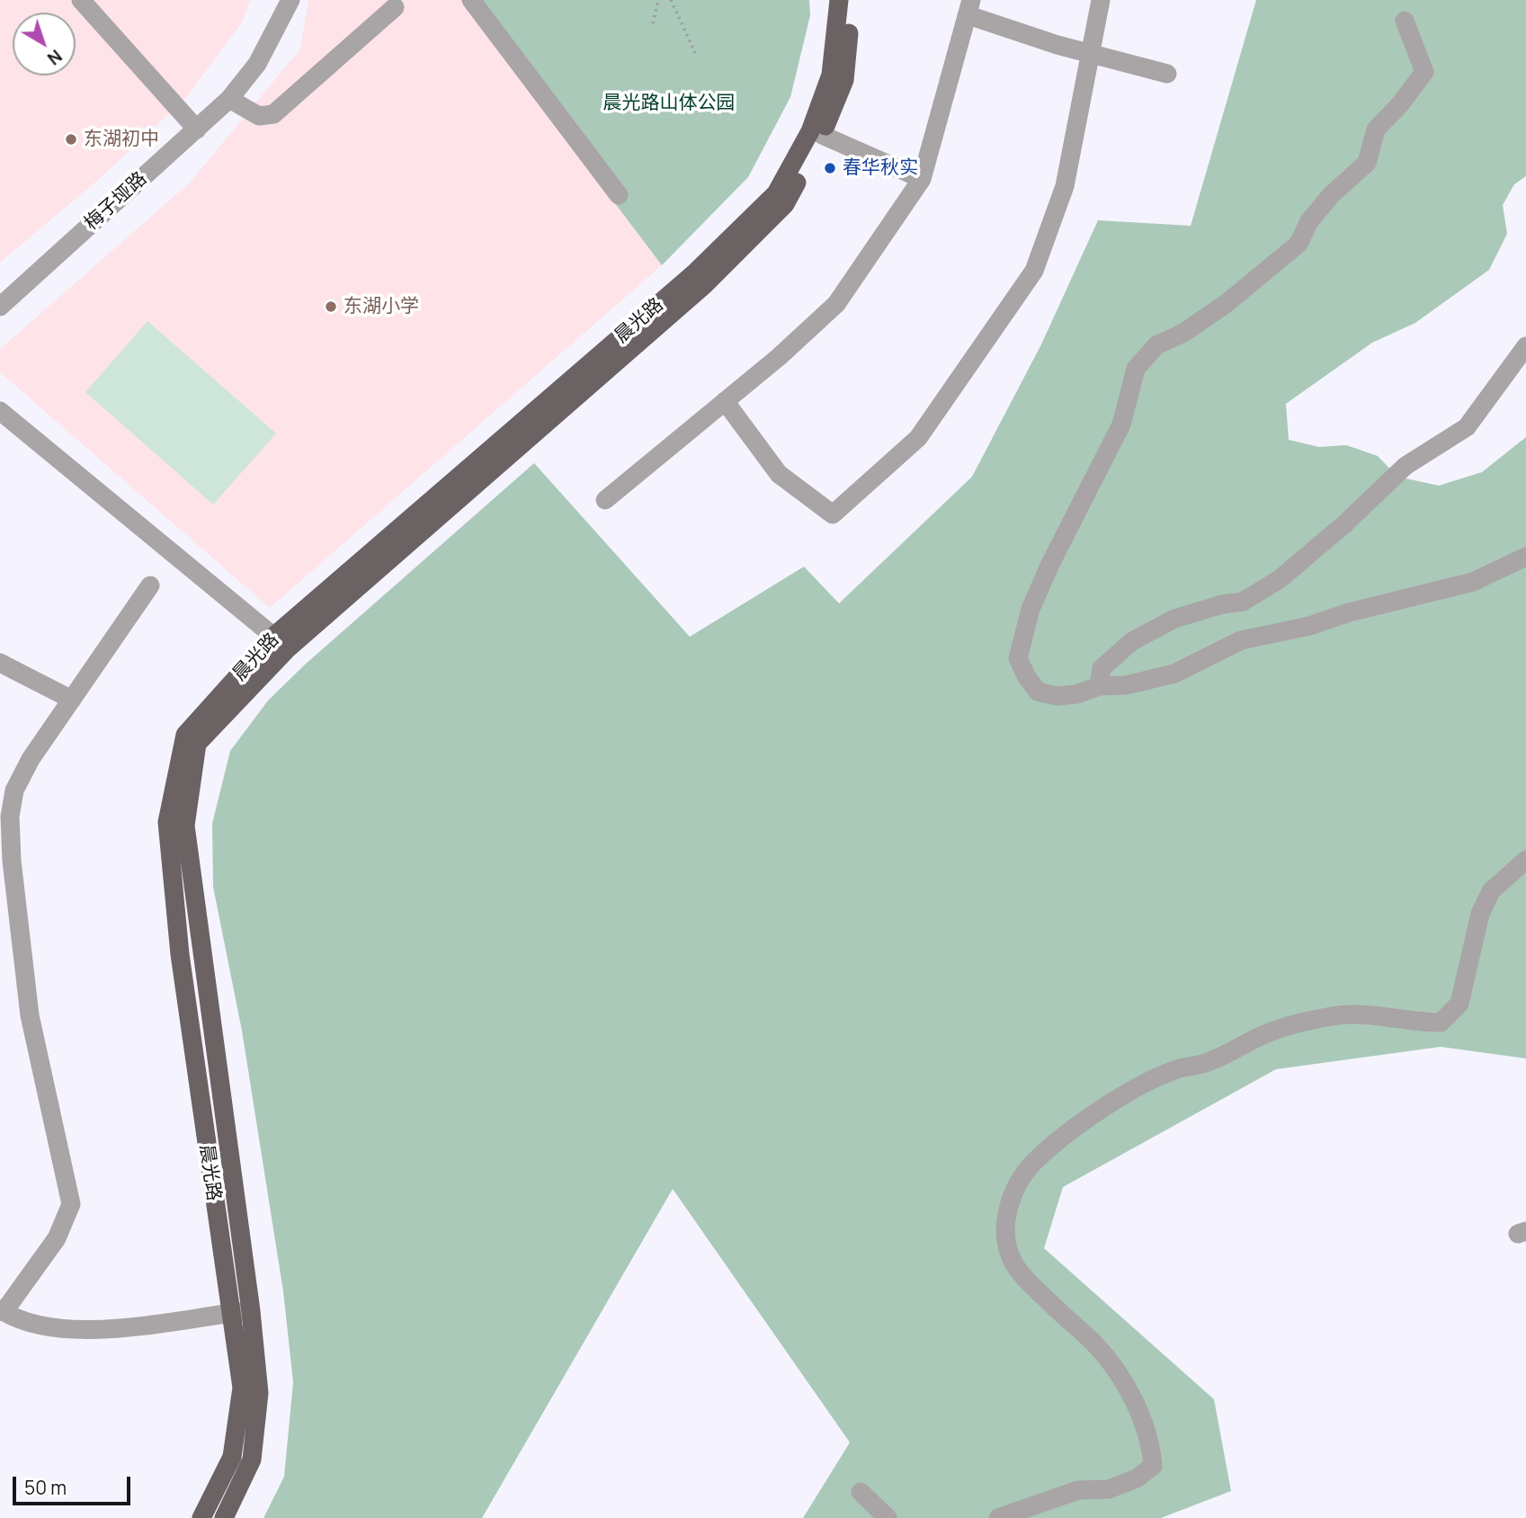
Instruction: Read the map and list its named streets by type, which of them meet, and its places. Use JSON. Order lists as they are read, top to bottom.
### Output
{
  "streets": {
    "main road": ["晨光路"],
    "street": ["梅子垭路"]
  },
  "parks": ["晨光路山体公园"],
  "places": ["东湖初中", "春华秋实", "东湖小学"],
  "scale_bar": "50 m",
  "north": "bottom right"
}
